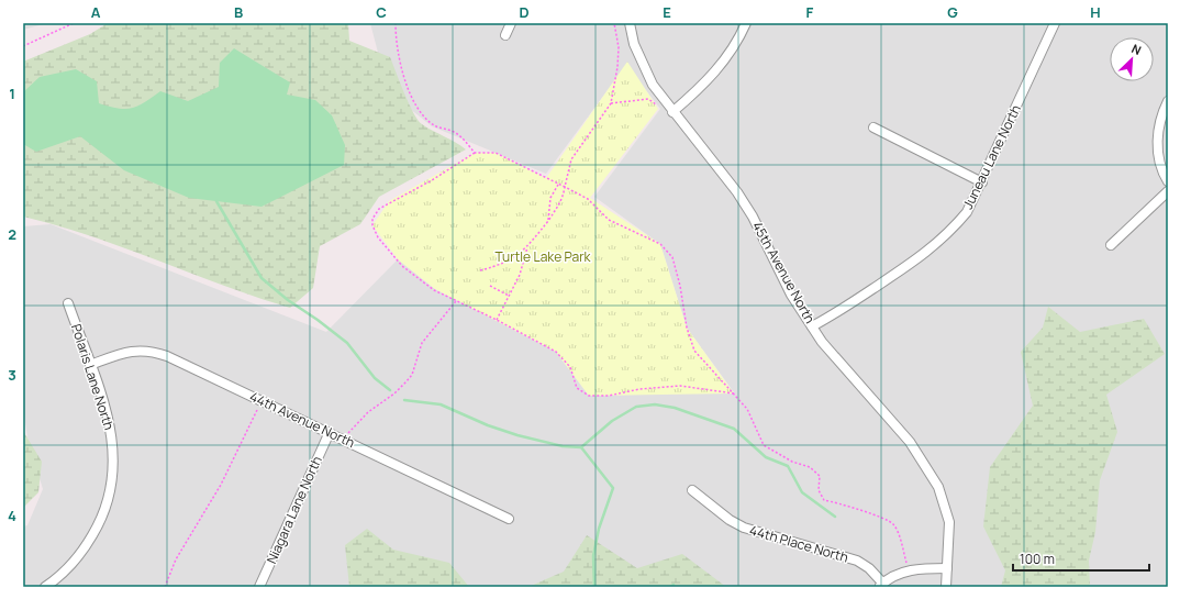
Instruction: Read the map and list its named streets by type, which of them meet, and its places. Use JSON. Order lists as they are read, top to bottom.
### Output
{
  "streets": {
    "street": [
      "Juneau Lane North",
      "45th Avenue North",
      "Polaris Lane North",
      "44th Avenue North",
      "Niagara Lane North",
      "44th Place North"
    ]
  },
  "crossings": [
    ["Juneau Lane North", "45th Avenue North"],
    ["Polaris Lane North", "44th Avenue North"],
    ["44th Avenue North", "Niagara Lane North"]
  ],
  "parks": ["Turtle Lake Park"],
  "scale_bar": "100 m",
  "north": "top right",
  "grid": {
    "columns": [
      "A",
      "B",
      "C",
      "D",
      "E",
      "F",
      "G",
      "H"
    ],
    "rows": [
      "1",
      "2",
      "3",
      "4"
    ]
  }
}
